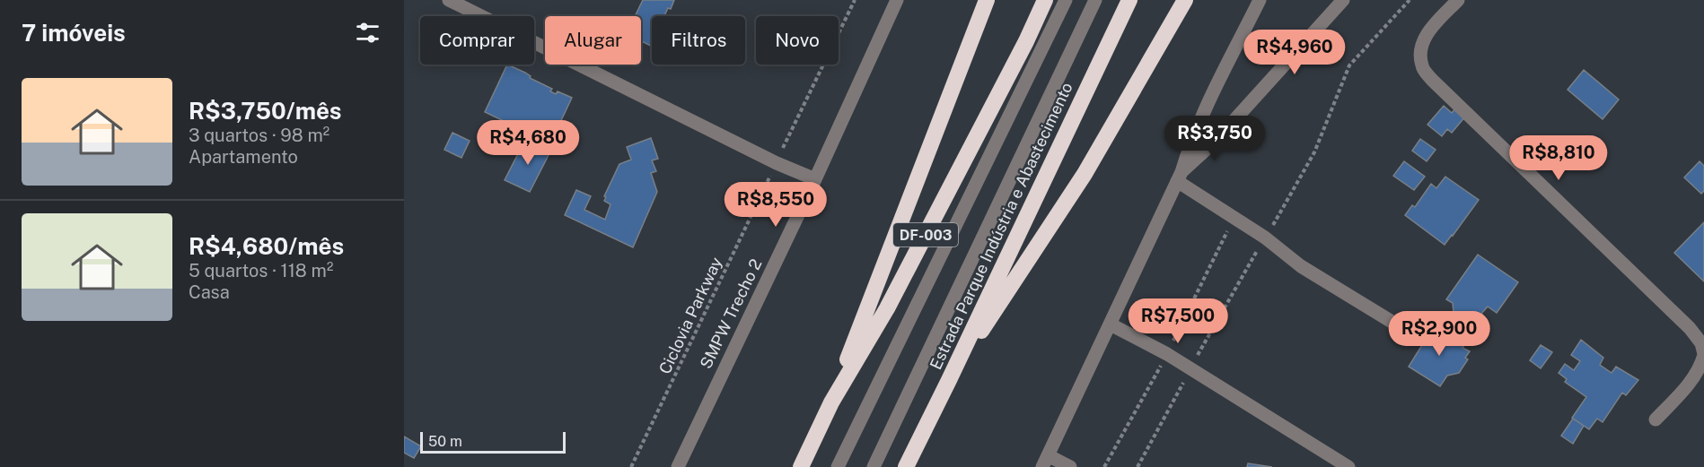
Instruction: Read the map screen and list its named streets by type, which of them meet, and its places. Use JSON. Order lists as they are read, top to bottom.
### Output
{
  "streets": {
    "highway": ["Estrada Parque Indústria e Abastecimento", "DF-003"],
    "street": ["SMPW Trecho 2"],
    "path": ["Ciclovia Parkway"]
  },
  "scale_bar": "50 m",
  "page": {
    "heading": "7 imóveis",
    "chip": [
      "Comprar",
      "Alugar",
      "Filtros",
      "Novo"
    ],
    "price": [
      "R$4,960",
      "R$3,750",
      "R$4,680",
      "R$8,810",
      "R$8,550",
      "R$7,500",
      "R$2,900"
    ],
    "list": [
      {
        "name": "R$3,750/mês",
        "note": "3 quartos · 98 m² · Apartamento"
      },
      {
        "name": "R$4,680/mês",
        "note": "5 quartos · 118 m² · Casa"
      }
    ],
    "scale": "50 m"
  }
}
